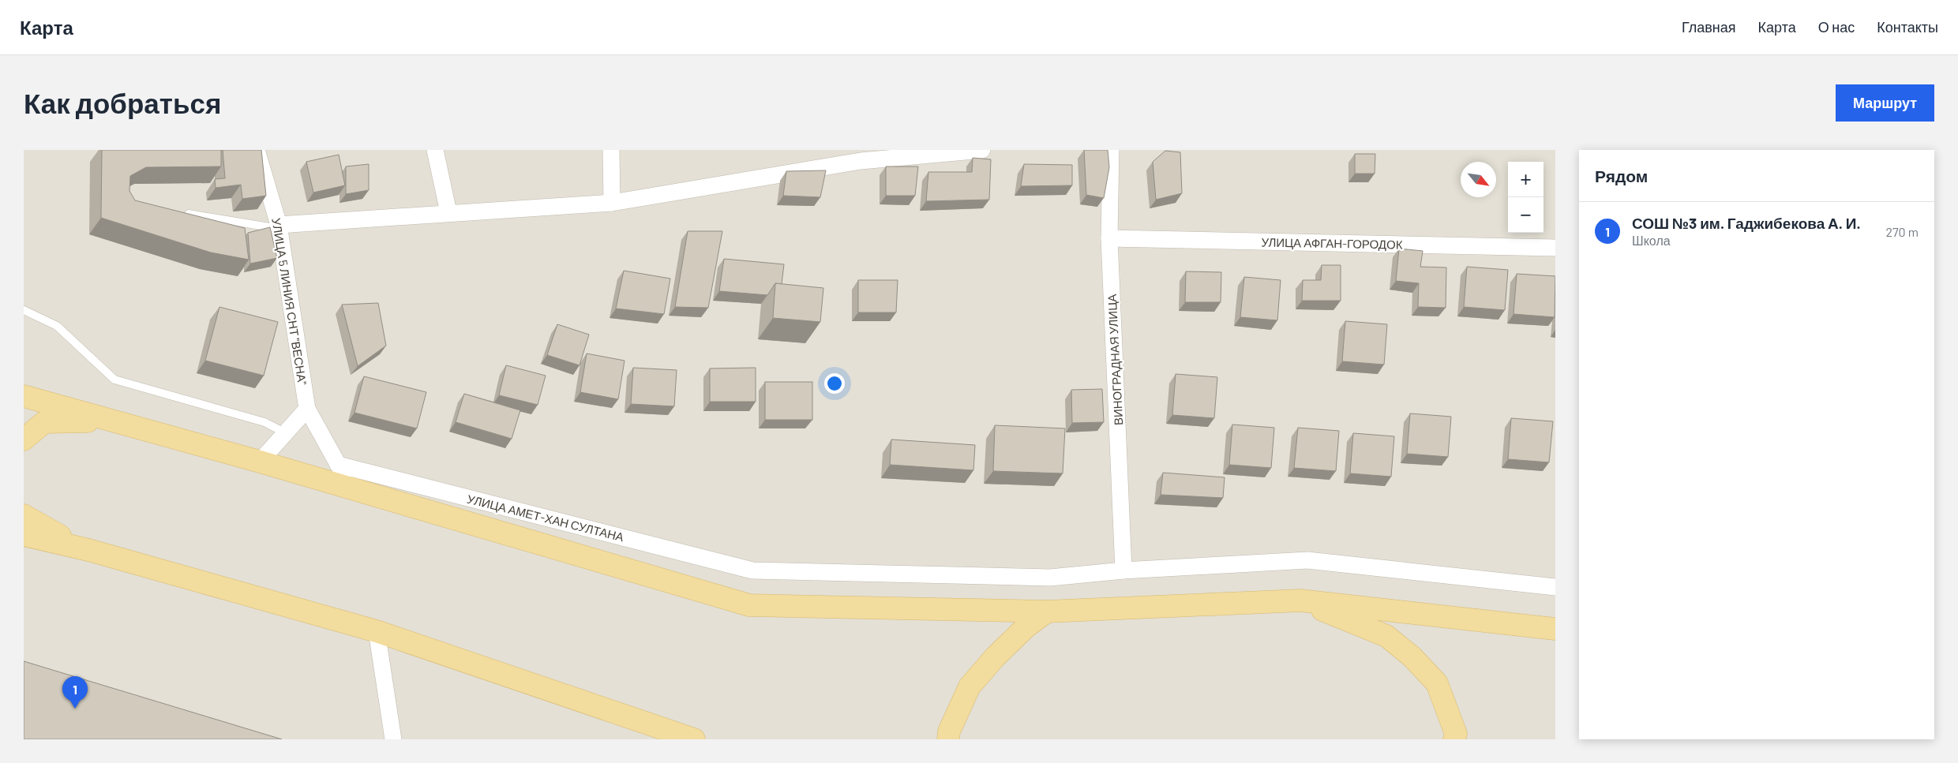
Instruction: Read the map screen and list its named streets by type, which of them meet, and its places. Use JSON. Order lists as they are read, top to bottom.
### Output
{
  "streets": {
    "street": [
      "УЛИЦА АФГАН-ГОРОДОК",
      "УЛИЦА 5 ЛИНИЯ СНТ \"ВЕСНА\"",
      "ВИНОГРАДНАЯ УЛИЦА",
      "УЛИЦА АМЕТ-ХАН СУЛТАНА"
    ]
  },
  "crossings": [
    ["УЛИЦА АФГАН-ГОРОДОК", "ВИНОГРАДНАЯ УЛИЦА"],
    ["УЛИЦА 5 ЛИНИЯ СНТ \"ВЕСНА\"", "УЛИЦА АМЕТ-ХАН СУЛТАНА"],
    ["ВИНОГРАДНАЯ УЛИЦА", "УЛИЦА АМЕТ-ХАН СУЛТАНА"]
  ],
  "north": "bottom right",
  "page": {
    "header": "Карта",
    "nav": [
      "Главная",
      "Карта",
      "О нас",
      "Контакты"
    ],
    "buttons": "Маршрут",
    "title": "Как добраться",
    "heading": "Рядом",
    "map_buttons": ["+", "−"],
    "list": [
      {
        "mark": "1",
        "name": "СОШ №3 им. Гаджибекова А. И.",
        "note": "Школа",
        "value": "270 m"
      }
    ],
    "pins": "1"
  }
}
